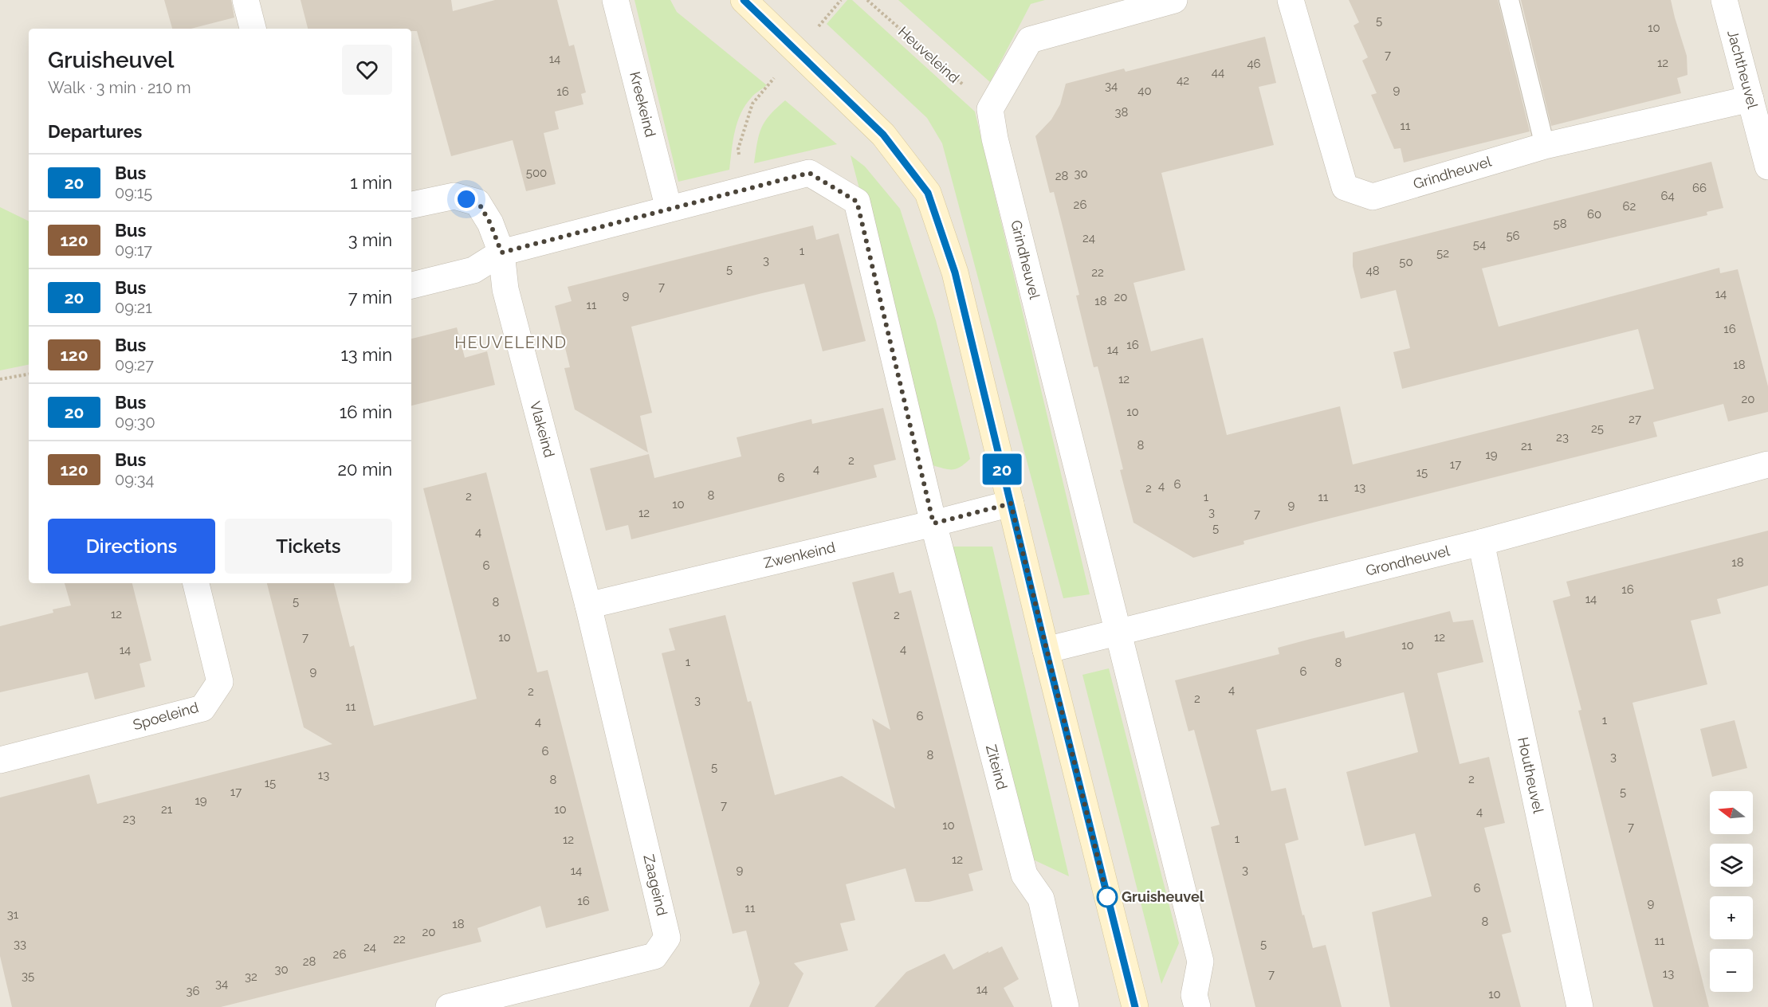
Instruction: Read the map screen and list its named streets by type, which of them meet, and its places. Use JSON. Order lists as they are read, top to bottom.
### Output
{
  "streets": {
    "street": [
      "Jachtheuvel",
      "Kreekeind",
      "Grindheuvel",
      "Vlakeind",
      "Zwenkeind",
      "Grondheuvel",
      "Spoeleind",
      "Ziteind",
      "Houtheuvel",
      "Zaageind"
    ],
    "path": ["Heuveleind"]
  },
  "crossings": [
    ["Heuveleind", "Grindheuvel"],
    ["Jachtheuvel", "Grindheuvel"],
    ["Kreekeind", "Ziteind"],
    ["Grindheuvel", "Grondheuvel"],
    ["Vlakeind", "Zwenkeind"],
    ["Vlakeind", "Ziteind"],
    ["Vlakeind", "Zaageind"],
    ["Zwenkeind", "Ziteind"],
    ["Zwenkeind", "Zaageind"],
    ["Grondheuvel", "Houtheuvel"]
  ],
  "districts": ["HEUVELEIND"],
  "places": ["Gruisheuvel"],
  "lines": ["bus line 20"],
  "house_numbers": [
    "5",
    "10",
    "7",
    "14",
    "12",
    "46",
    "44",
    "42",
    "34",
    "9",
    "40",
    "16",
    "38",
    "11",
    "500",
    "30",
    "28",
    "66",
    "64",
    "26",
    "62",
    "60",
    "58",
    "56",
    "24",
    "54",
    "1",
    "52",
    "3",
    "50",
    "5",
    "48",
    "22",
    "7",
    "14",
    "9",
    "20",
    "18",
    "11",
    "16",
    "16",
    "14",
    "18",
    "12",
    "20",
    "10",
    "27",
    "25",
    "23",
    "8",
    "21",
    "19",
    "2",
    "17",
    "4",
    "15",
    "6",
    "6",
    "4",
    "13",
    "2",
    "8",
    "2",
    "1",
    "11",
    "10",
    "9",
    "3",
    "12",
    "7",
    "5",
    "4",
    "18",
    "6",
    "16",
    "14",
    "5",
    "8",
    "12",
    "2",
    "7",
    "10",
    "12",
    "10",
    "4",
    "14",
    "1",
    "8",
    "9",
    "6",
    "4",
    "2",
    "2",
    "3",
    "11",
    "6",
    "1",
    "4",
    "6",
    "8",
    "3",
    "5",
    "13",
    "2",
    "8",
    "15",
    "17",
    "5",
    "19",
    "7",
    "21",
    "10",
    "4",
    "23",
    "10",
    "7",
    "1",
    "12",
    "12",
    "9",
    "3",
    "14",
    "6",
    "16",
    "9",
    "11",
    "31",
    "8",
    "18",
    "20",
    "22",
    "11",
    "33",
    "5",
    "24",
    "26",
    "28",
    "30",
    "13",
    "7",
    "35",
    "32",
    "34",
    "14",
    "36",
    "10"
  ],
  "north": "left",
  "page": {
    "on_map": "20",
    "heading": [
      ["Gruisheuvel", "Walk · 3 min · 210 m"],
      "Departures"
    ],
    "list": [
      {
        "mark": "20",
        "name": "Bus",
        "note": "09:15",
        "value": "1 min"
      },
      {
        "mark": "120",
        "name": "Bus",
        "note": "09:17",
        "value": "3 min"
      },
      {
        "mark": "20",
        "name": "Bus",
        "note": "09:21",
        "value": "7 min"
      },
      {
        "mark": "120",
        "name": "Bus",
        "note": "09:27",
        "value": "13 min"
      },
      {
        "mark": "20",
        "name": "Bus",
        "note": "09:30",
        "value": "16 min"
      },
      {
        "mark": "120",
        "name": "Bus",
        "note": "09:34",
        "value": "20 min"
      }
    ],
    "buttons": ["Directions", "Tickets"],
    "map_buttons": ["+", "−"]
  }
}
